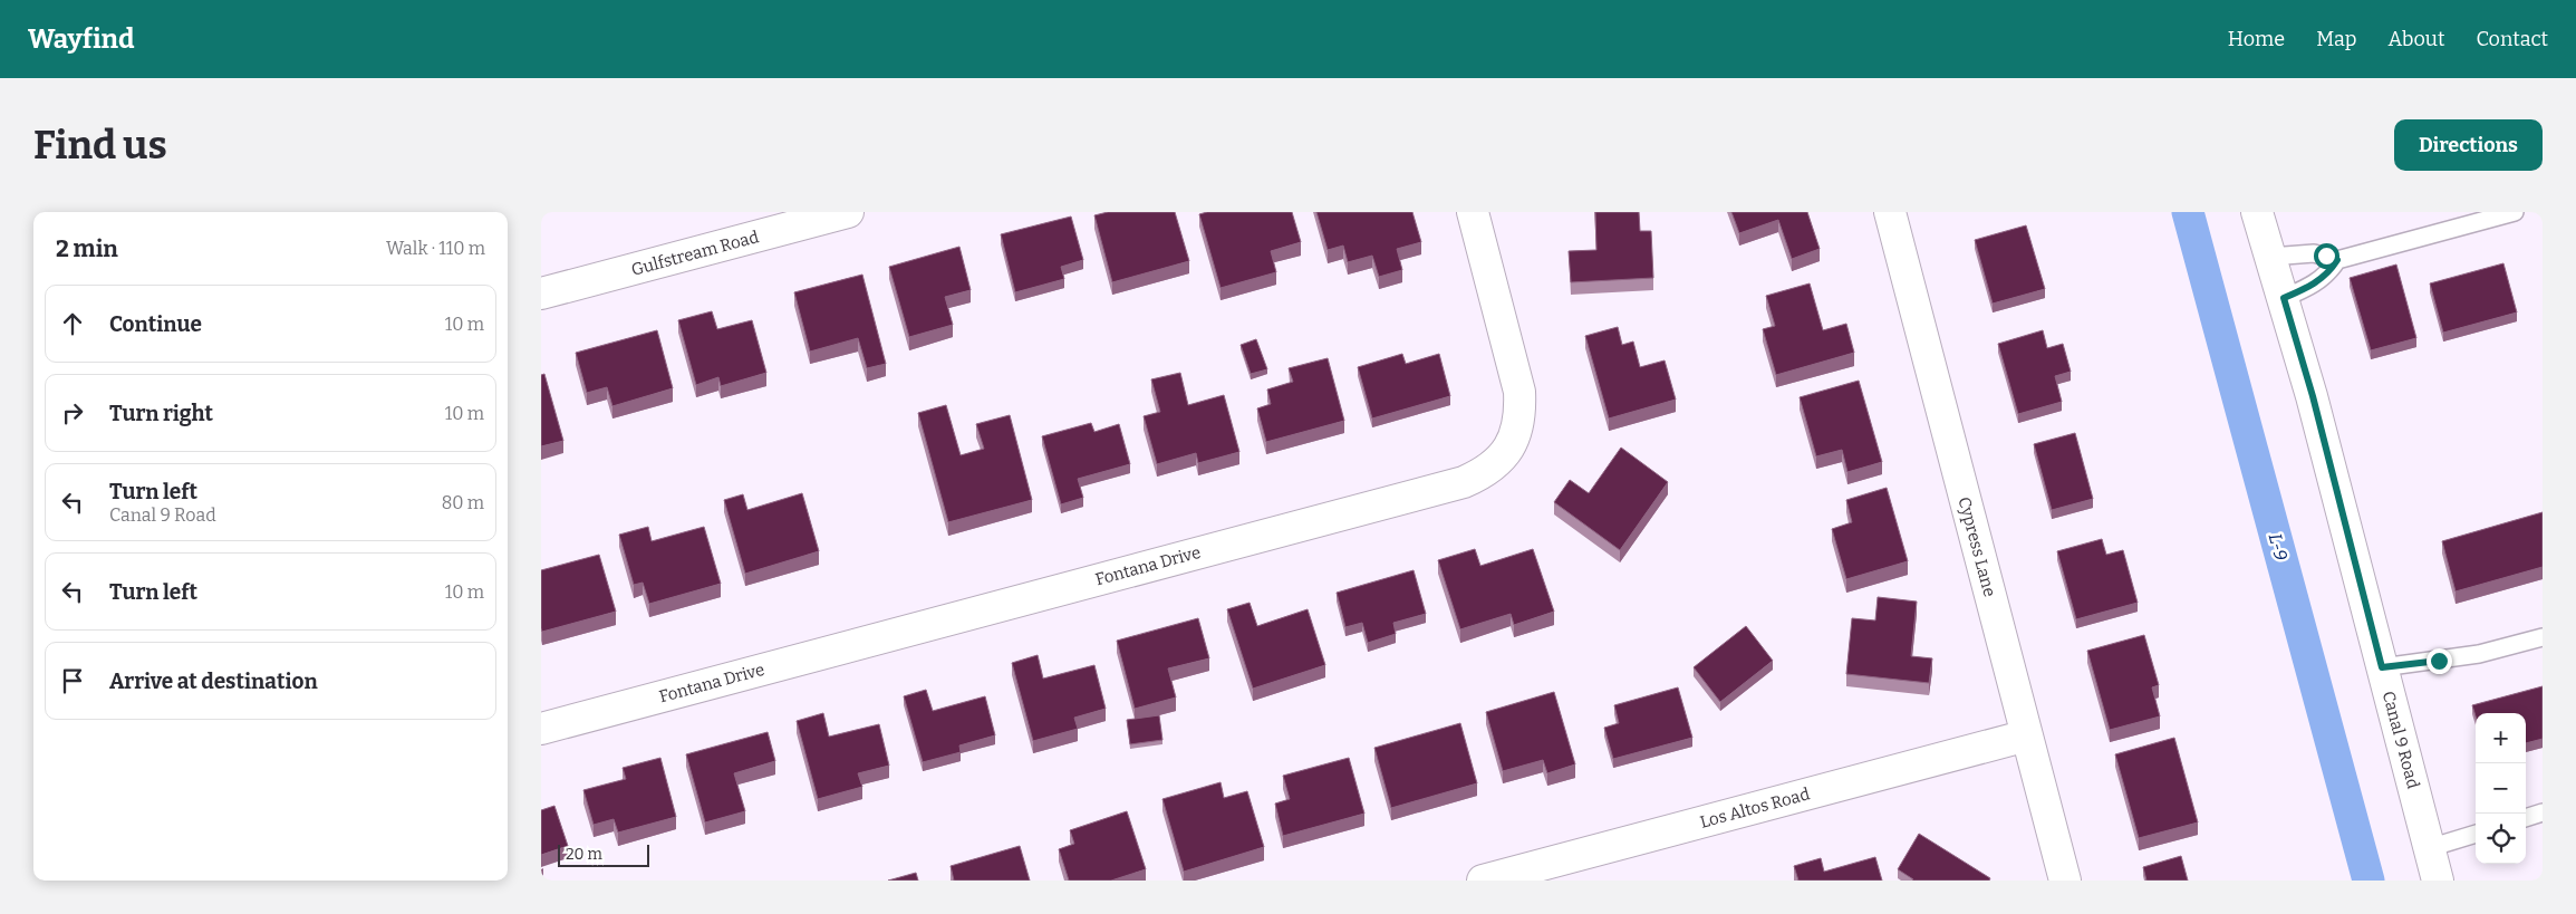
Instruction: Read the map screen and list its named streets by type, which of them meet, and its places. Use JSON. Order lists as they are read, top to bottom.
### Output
{
  "streets": {
    "street": [
      "Gulfstream Road",
      "Cypress Lane",
      "Fontana Drive",
      "Canal 9 Road",
      "Los Altos Road"
    ]
  },
  "crossings": [
    ["Cypress Lane", "Los Altos Road"]
  ],
  "water": ["L-9"],
  "scale_bar": "20 m",
  "page": {
    "header": "Wayfind",
    "nav": [
      "Home",
      "Map",
      "About",
      "Contact"
    ],
    "buttons": "Directions",
    "title": "Find us",
    "heading": ["2 min", "Walk · 110 m"],
    "list": [
      ["Continue", "10 m"],
      ["Turn right", "10 m"],
      ["Turn left", "Canal 9 Road", "80 m"],
      ["Turn left", "10 m"],
      "Arrive at destination"
    ],
    "map_buttons": ["+", "−"],
    "scale": "20 m"
  }
}
